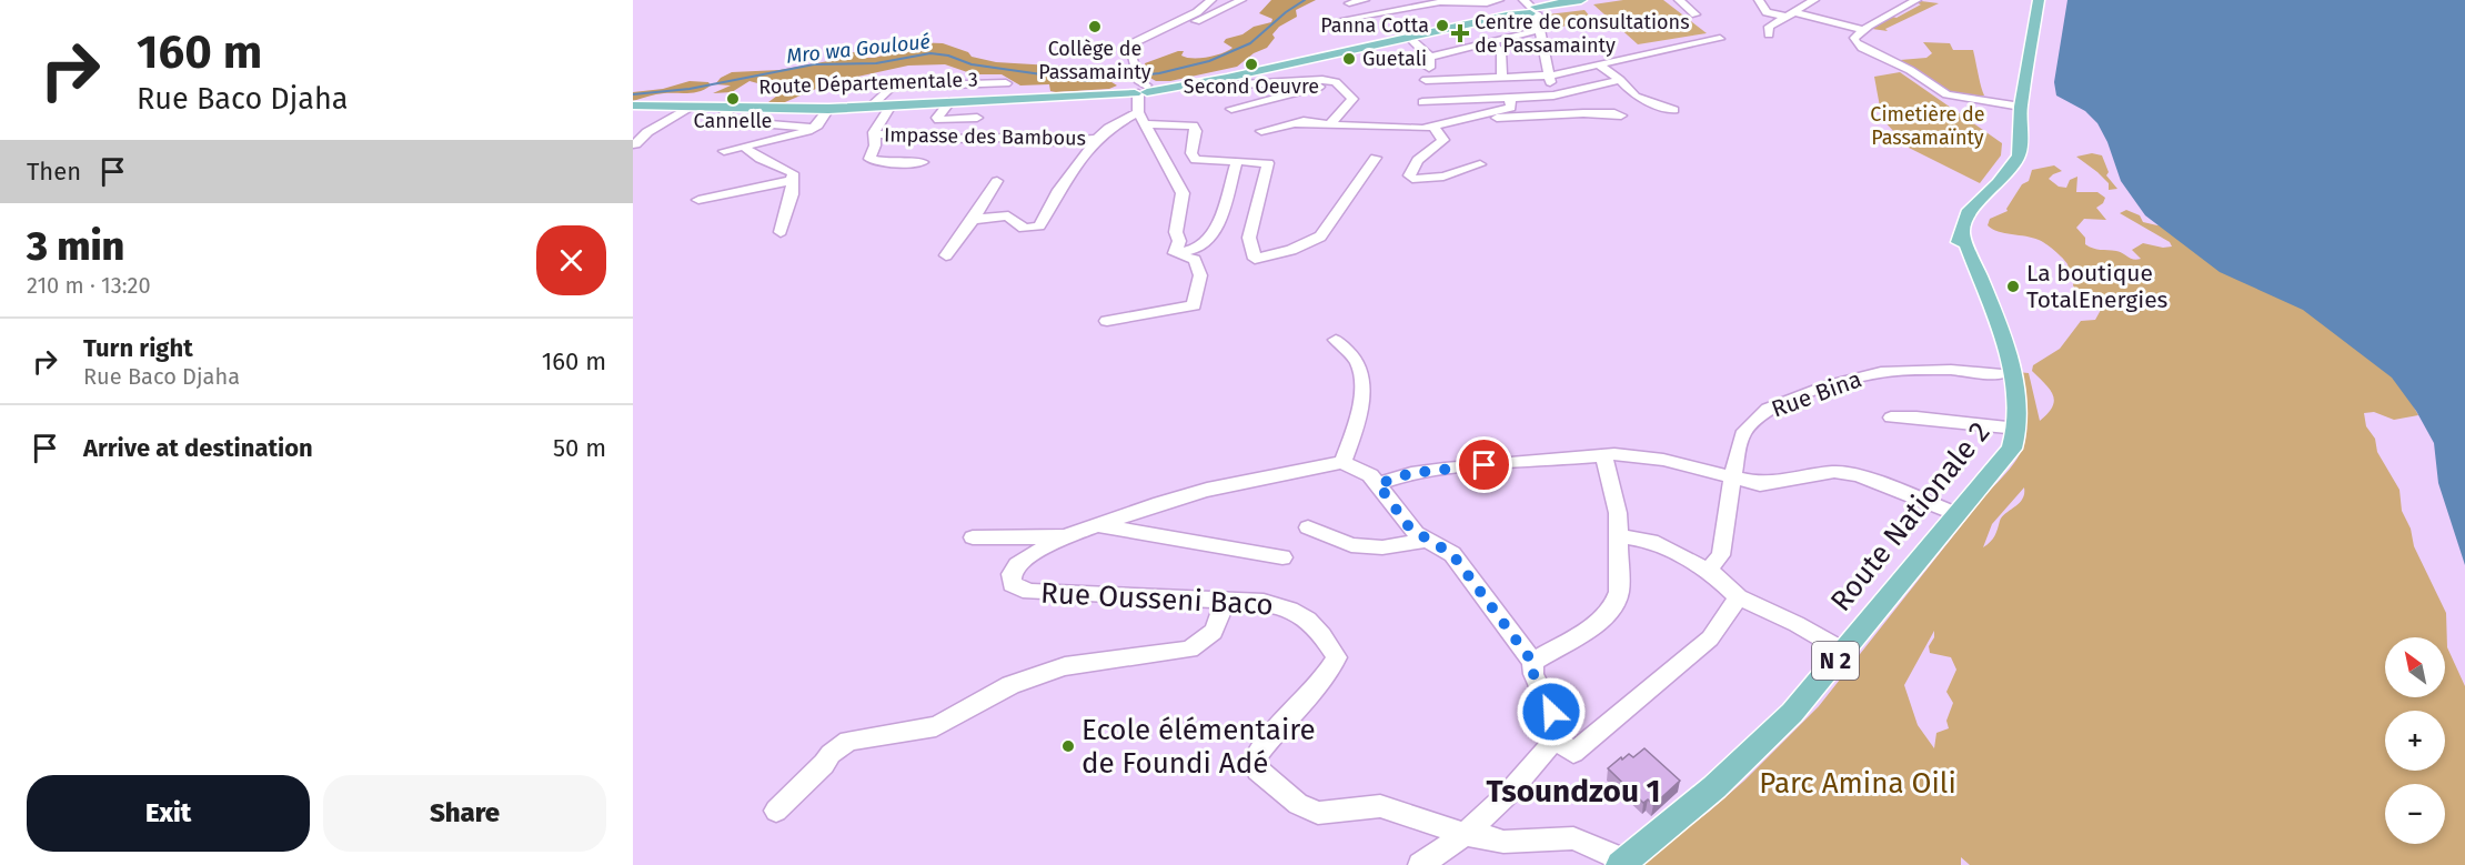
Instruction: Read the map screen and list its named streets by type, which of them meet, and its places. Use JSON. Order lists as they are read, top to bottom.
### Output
{
  "streets": {
    "main road": ["Route Départementale 3", "Route Nationale 2", "N 2"],
    "street": ["Impasse des Bambous", "Rue Bina", "Rue Ousseni Baco"]
  },
  "crossings": [
    ["Rue Bina", "Route Nationale 2"],
    ["Route Nationale 2", "Rue Ousseni Baco"],
    ["Route Nationale 2", "N 2"]
  ],
  "districts": ["Tsoundzou 1"],
  "water": ["Mro wa Gouloué"],
  "parks": ["Cimetière de Passamaïnty", "Parc Amina Oili"],
  "places": {
    "other": [
      "Panna Cotta",
      "Collège de Passamainty",
      "Guetali",
      "Second Oeuvre",
      "Cannelle",
      "La boutique TotalEnergies",
      "Ecole élémentaire de Foundi Adé"
    ],
    "health": ["Centre de consultations de Passamainty"]
  },
  "north": "top left",
  "page": {
    "turn": ["160 m", "Rue Baco Djaha"],
    "then": "Then",
    "heading": ["3 min", "210 m · 13:20"],
    "list": [
      {
        "name": "Turn right",
        "note": "Rue Baco Djaha",
        "value": "160 m"
      },
      {
        "name": "Arrive at destination",
        "value": "50 m"
      }
    ],
    "map_buttons": ["+", "−"],
    "buttons": ["Exit", "Share"]
  }
}
